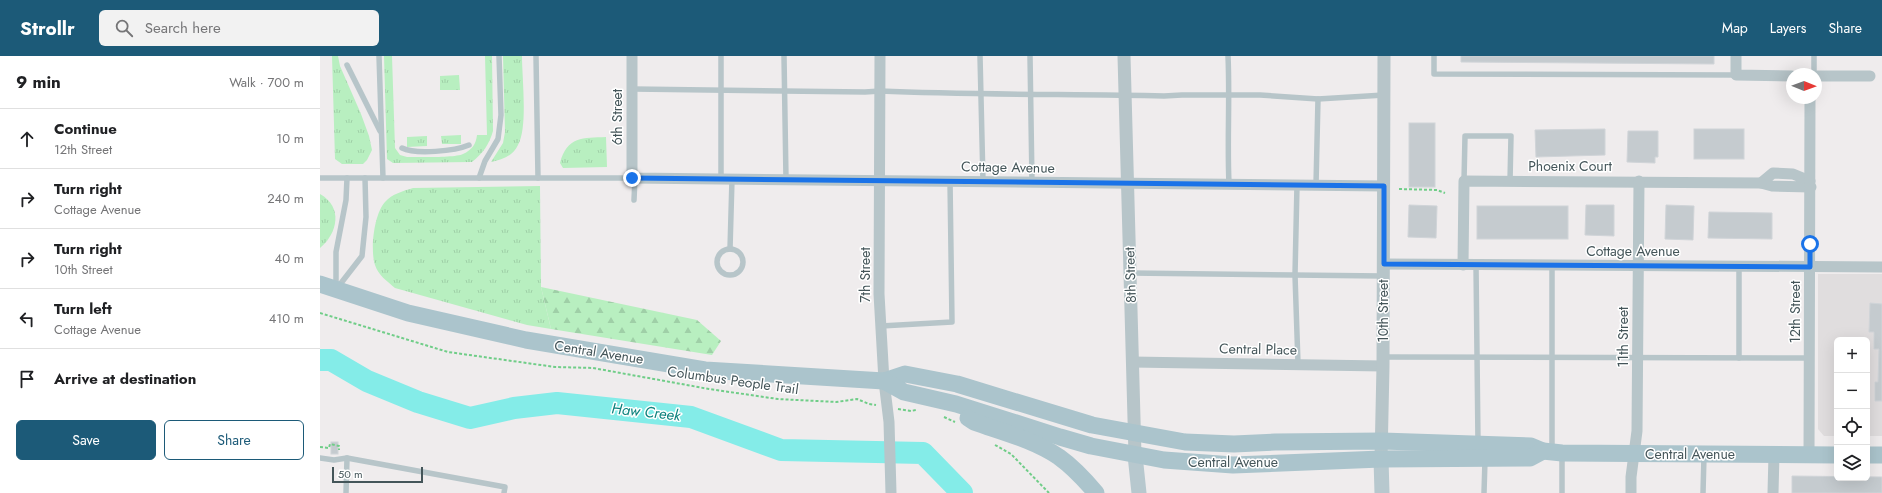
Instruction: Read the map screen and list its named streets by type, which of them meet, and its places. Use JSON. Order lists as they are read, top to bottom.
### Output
{
  "streets": {
    "main road": ["8th Street", "10th Street", "Central Avenue"],
    "street": [
      "6th Street",
      "Phoenix Court",
      "Cottage Avenue",
      "7th Street",
      "12th Street",
      "11th Street",
      "Central Place"
    ],
    "path": ["Columbus People Trail"]
  },
  "crossings": [
    ["6th Street", "Cottage Avenue"],
    ["Phoenix Court", "12th Street"],
    ["Phoenix Court", "11th Street"],
    ["Cottage Avenue", "7th Street"],
    ["Cottage Avenue", "8th Street"],
    ["Cottage Avenue", "10th Street"],
    ["Cottage Avenue", "12th Street"],
    ["Cottage Avenue", "11th Street"],
    ["7th Street", "Central Avenue"],
    ["7th Street", "Columbus People Trail"],
    ["8th Street", "Central Place"],
    ["8th Street", "Central Avenue"],
    ["10th Street", "Central Place"],
    ["10th Street", "Central Avenue"],
    ["12th Street", "Central Avenue"],
    ["11th Street", "Central Avenue"]
  ],
  "water": ["Haw Creek"],
  "scale_bar": "50 m",
  "north": "right",
  "page": {
    "header": "Strollr",
    "search": "Search here",
    "nav": ["Map", "Layers", "Share"],
    "heading": ["9 min", "Walk · 700 m"],
    "list": [
      ["Continue", "12th Street", "10 m"],
      ["Turn right", "Cottage Avenue", "240 m"],
      ["Turn right", "10th Street", "40 m"],
      ["Turn left", "Cottage Avenue", "410 m"],
      "Arrive at destination"
    ],
    "map_buttons": ["+", "−"],
    "buttons": ["Save", "Share"],
    "scale": "50 m"
  }
}
